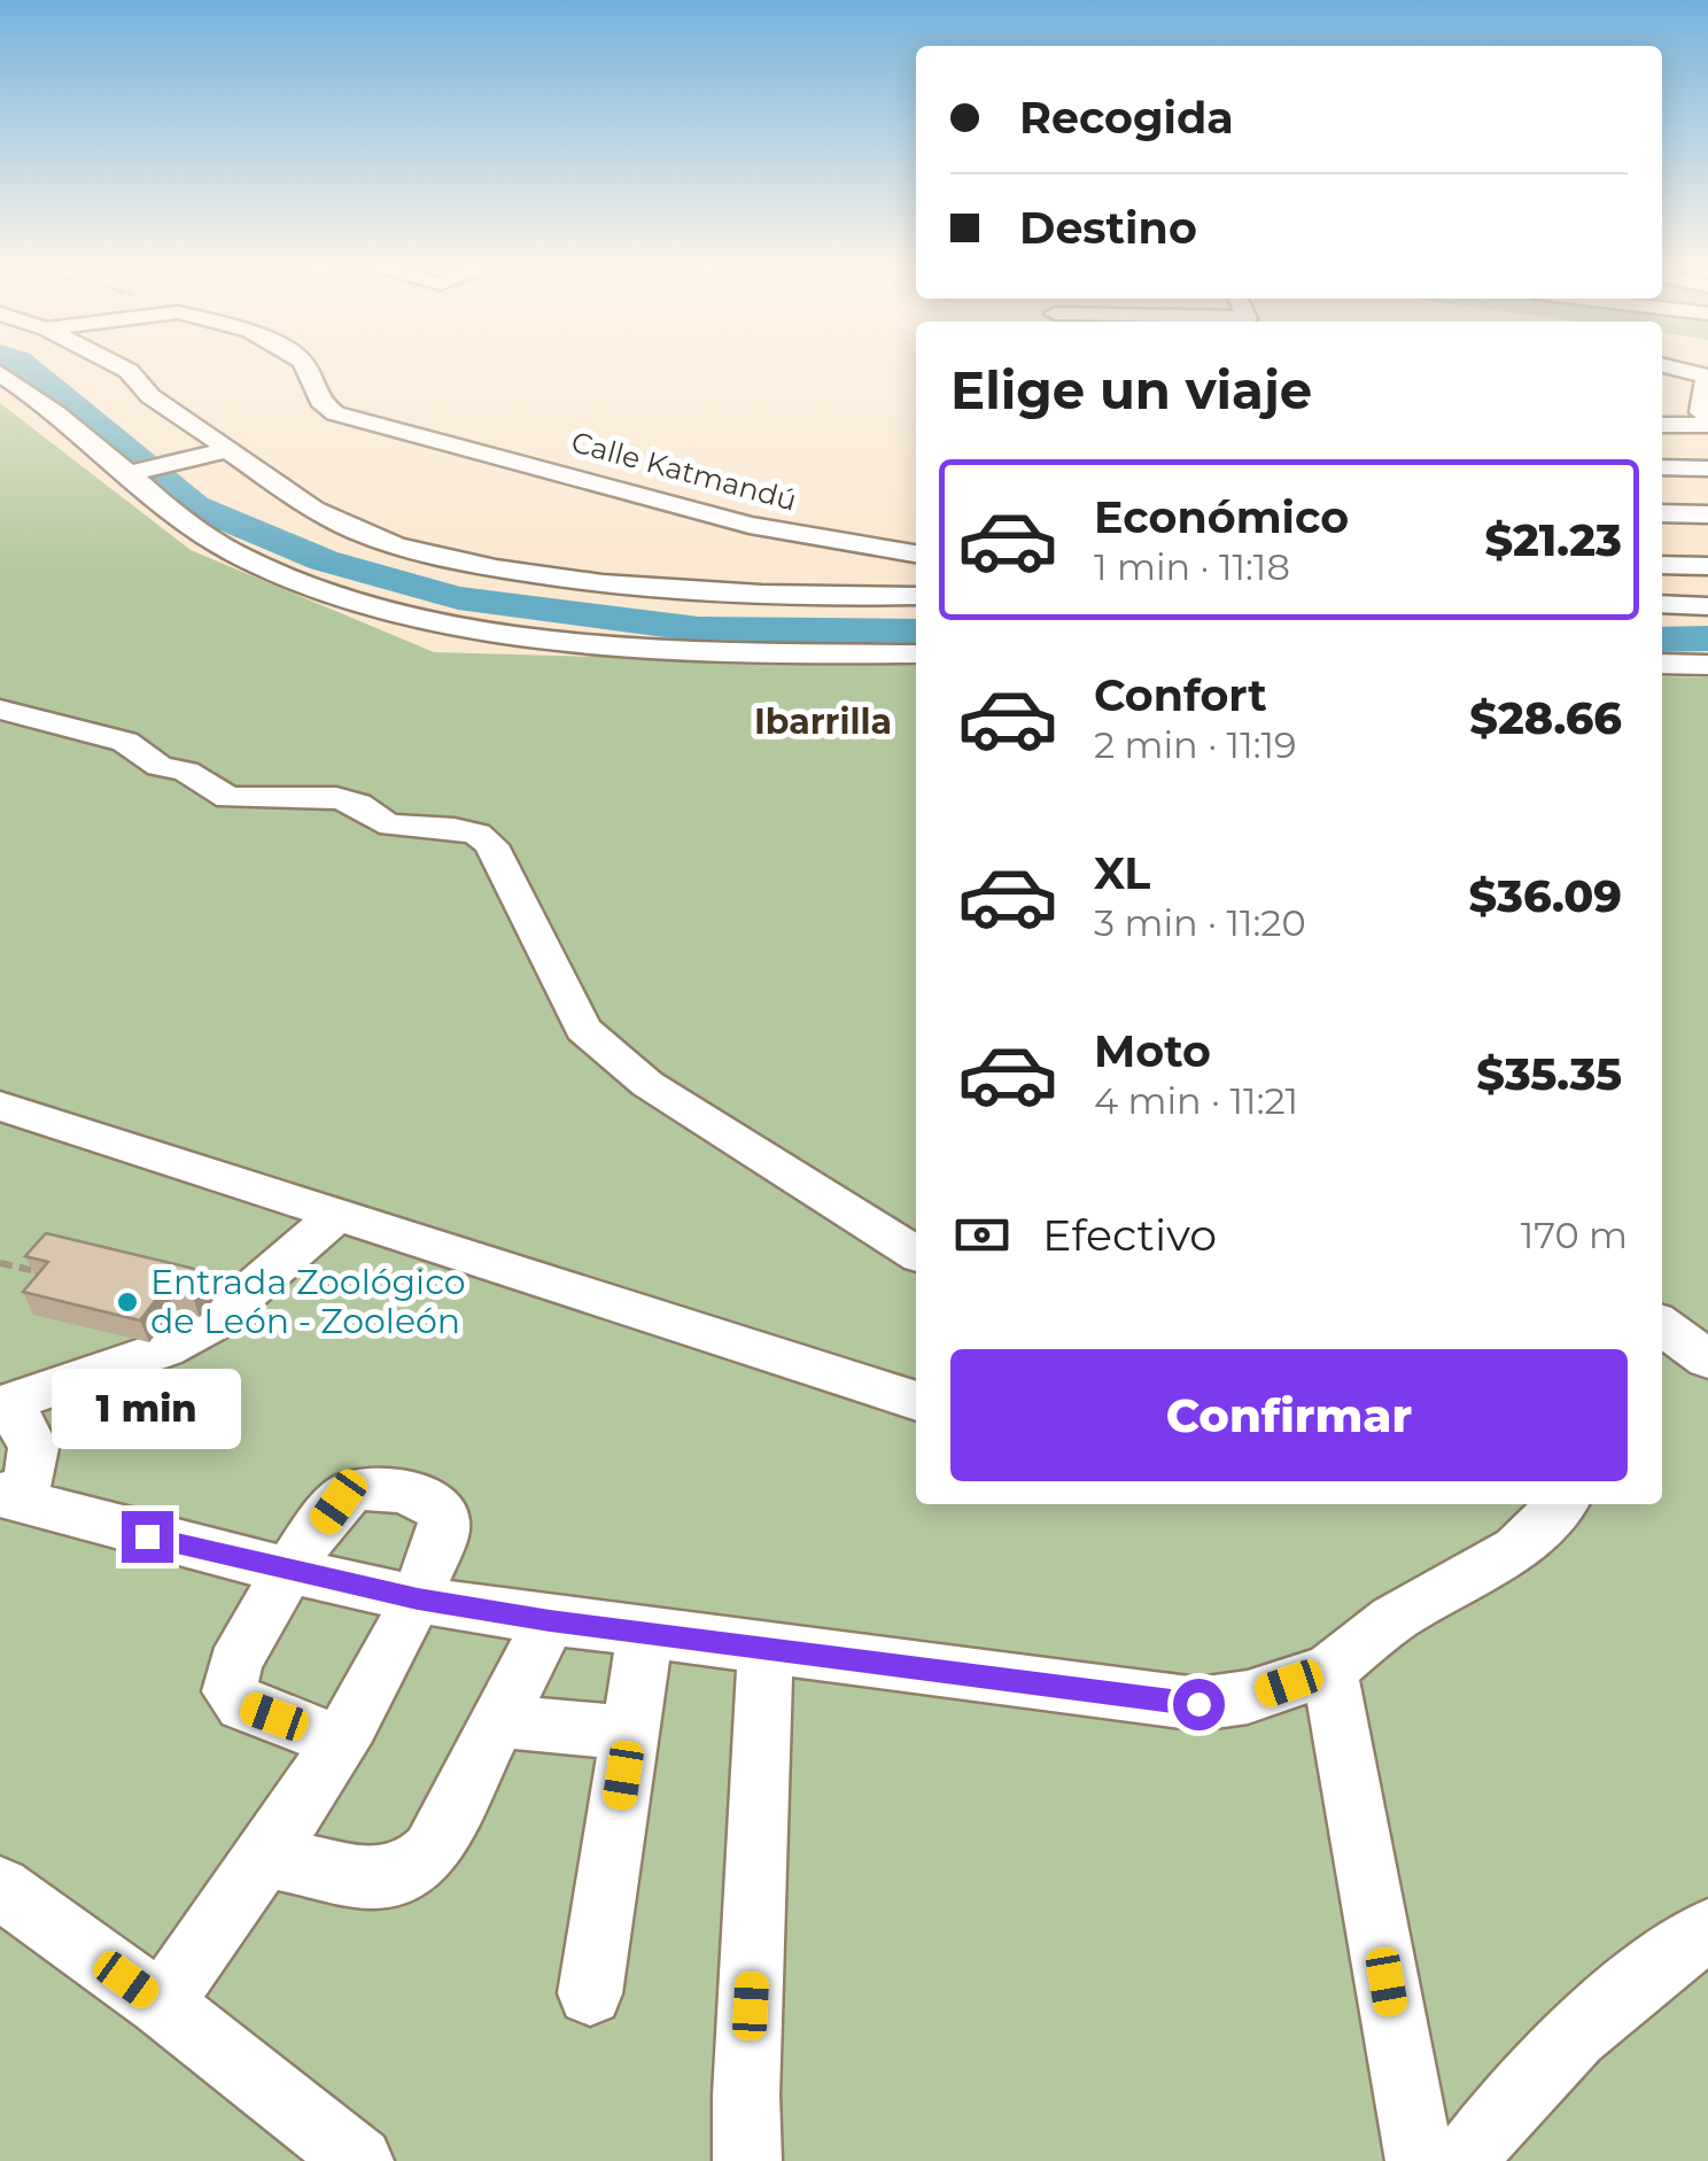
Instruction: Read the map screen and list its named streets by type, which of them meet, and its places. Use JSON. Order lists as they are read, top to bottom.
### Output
{
  "streets": {
    "street": ["Calle Katmandú"]
  },
  "districts": ["Ibarrilla"],
  "places": ["Entrada Zoológico de León - Zooleón"],
  "page": {
    "banner": ["Recogida", "Destino"],
    "heading": "Elige un viaje",
    "list": [
      {
        "name": "Económico",
        "note": "1 min · 11:18",
        "value": "$21.23"
      },
      {
        "name": "Confort",
        "note": "2 min · 11:19",
        "value": "$28.66"
      },
      {
        "name": "XL",
        "note": "3 min · 11:20",
        "value": "$36.09"
      },
      {
        "name": "Moto",
        "note": "4 min · 11:21",
        "value": "$35.35"
      }
    ],
    "pay": ["Efectivo", "170 m"],
    "buttons": "Confirmar",
    "bubble": "1 min"
  }
}
